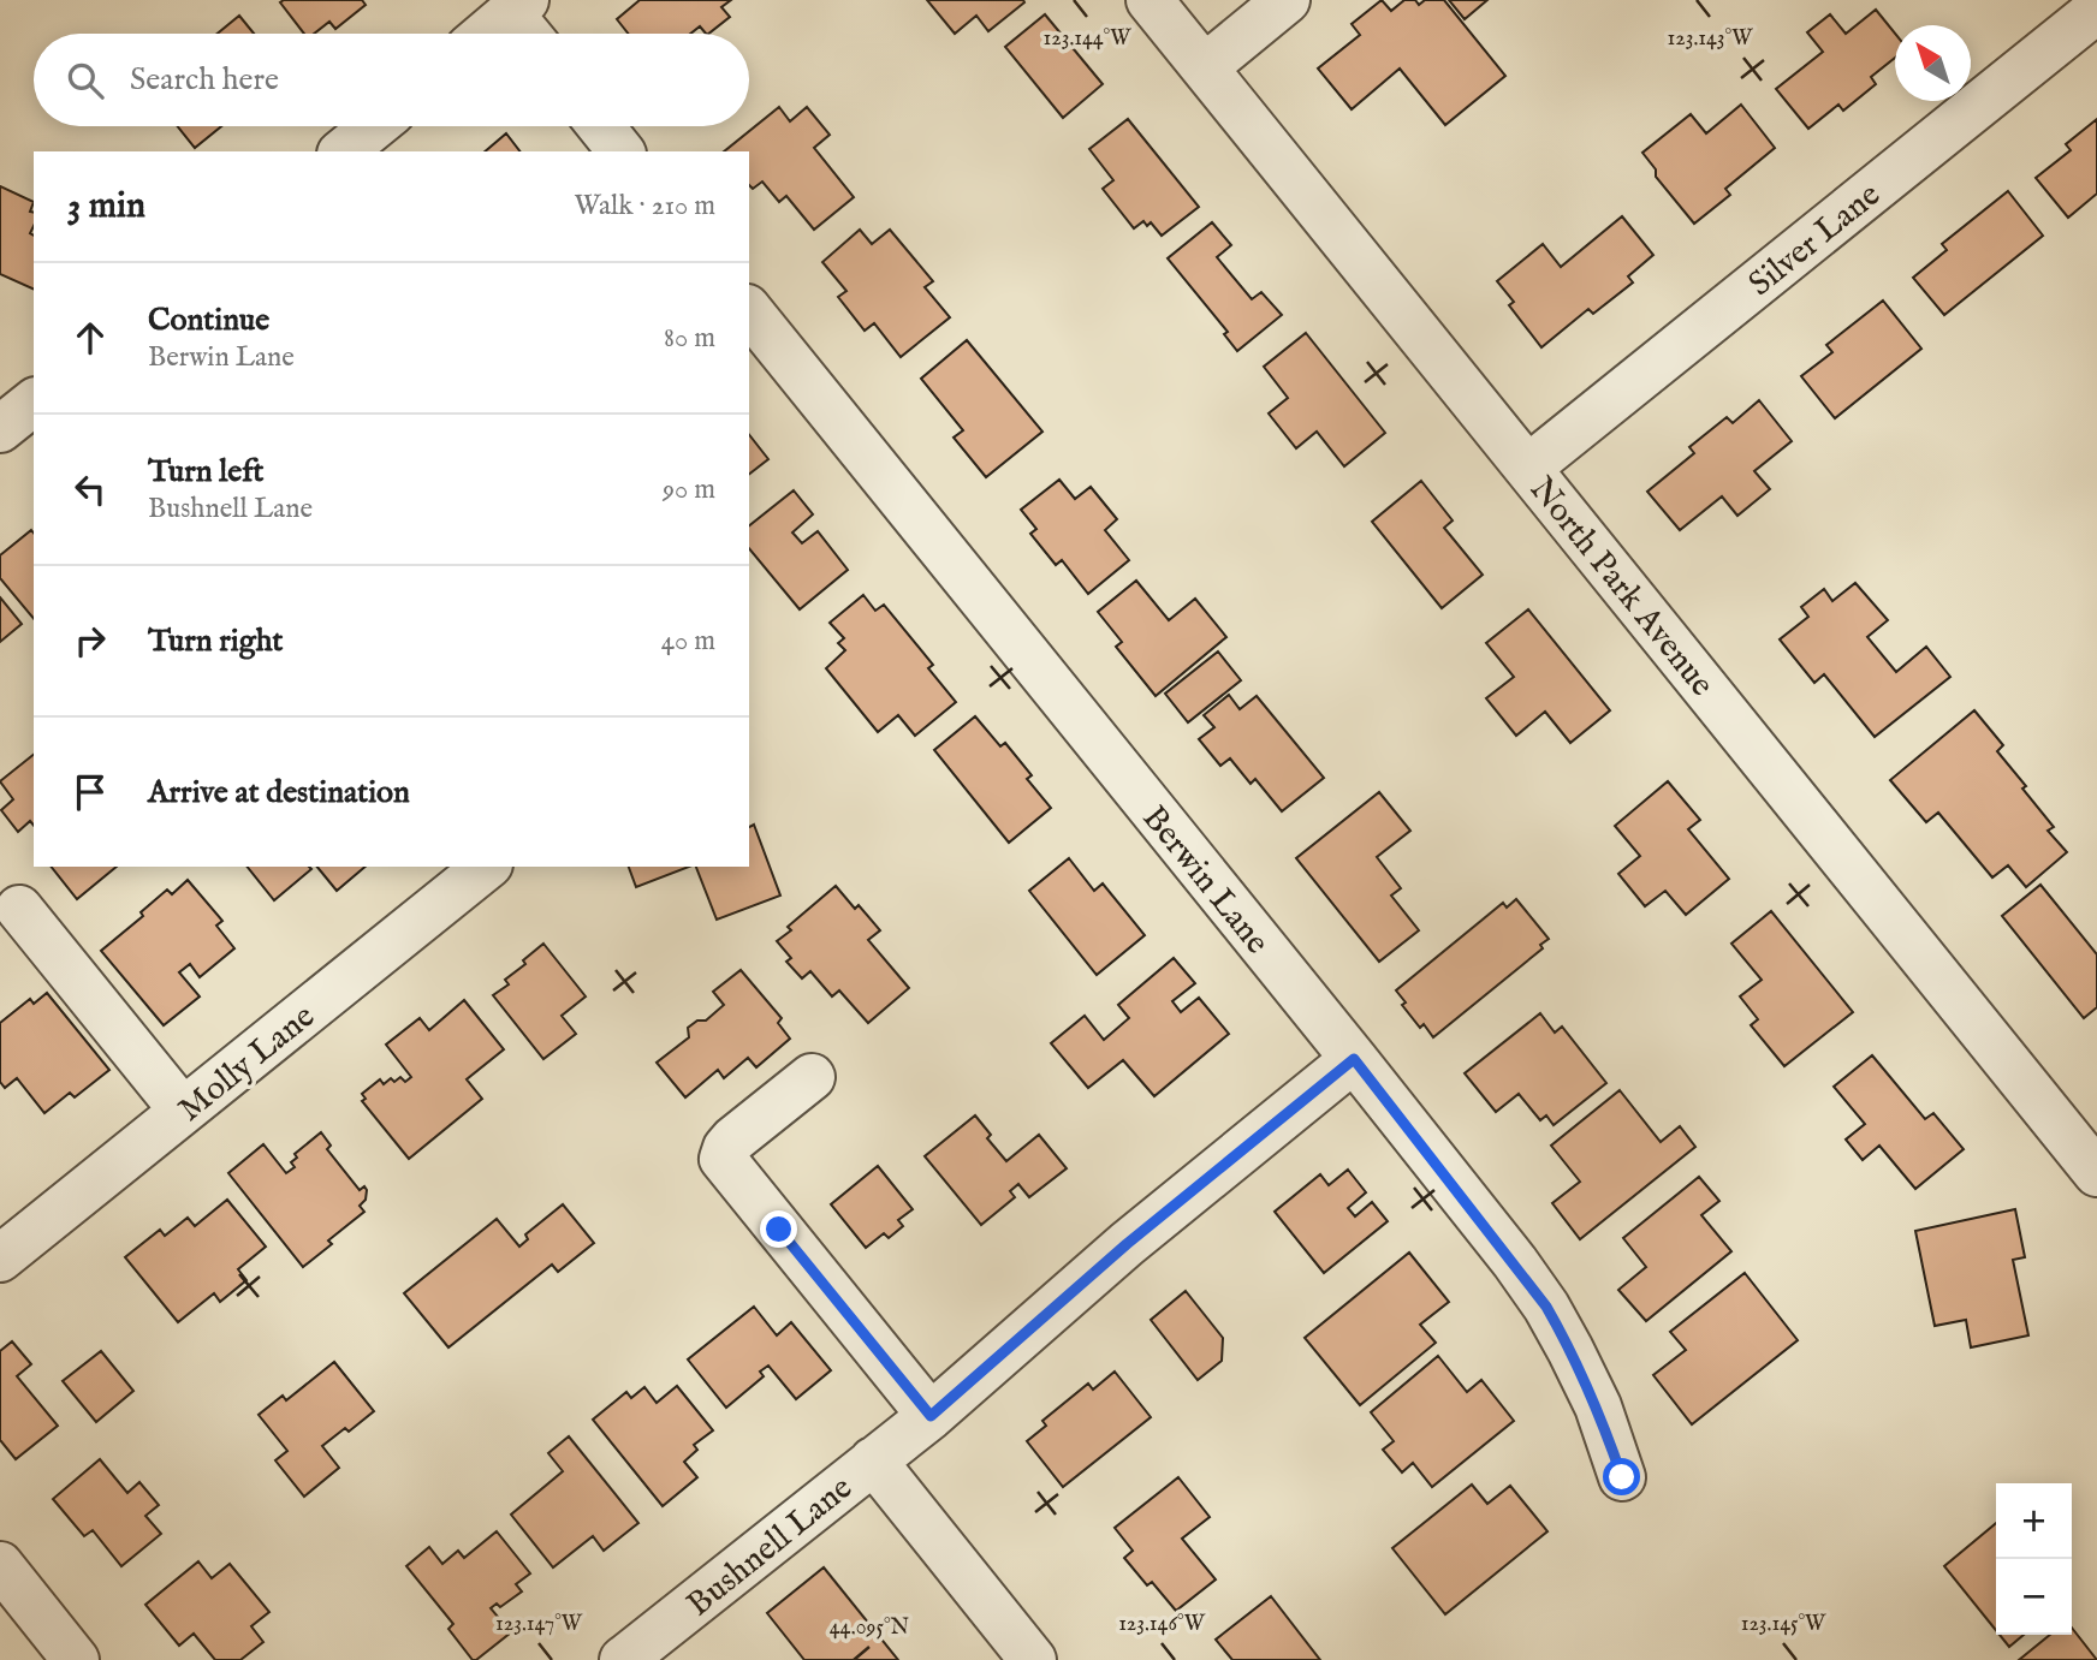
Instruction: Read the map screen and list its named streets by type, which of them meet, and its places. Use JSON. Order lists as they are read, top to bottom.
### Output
{
  "streets": {
    "street": [
      "Silver Lane",
      "North Park Avenue",
      "Berwin Lane",
      "Molly Lane",
      "Bushnell Lane"
    ]
  },
  "crossings": [
    ["Silver Lane", "North Park Avenue"],
    ["Berwin Lane", "Bushnell Lane"]
  ],
  "north": "top left",
  "page": {
    "search": "Search here",
    "heading": ["3 min", "Walk · 210 m"],
    "list": [
      ["Continue", "Berwin Lane", "80 m"],
      ["Turn left", "Bushnell Lane", "90 m"],
      ["Turn right", "40 m"],
      "Arrive at destination"
    ],
    "map_buttons": ["+", "−"]
  },
  "coordinates": [
    "123.144°W",
    "123.143°W",
    "123.147°W",
    "123.146°W",
    "123.145°W",
    "44.095°N"
  ]
}
